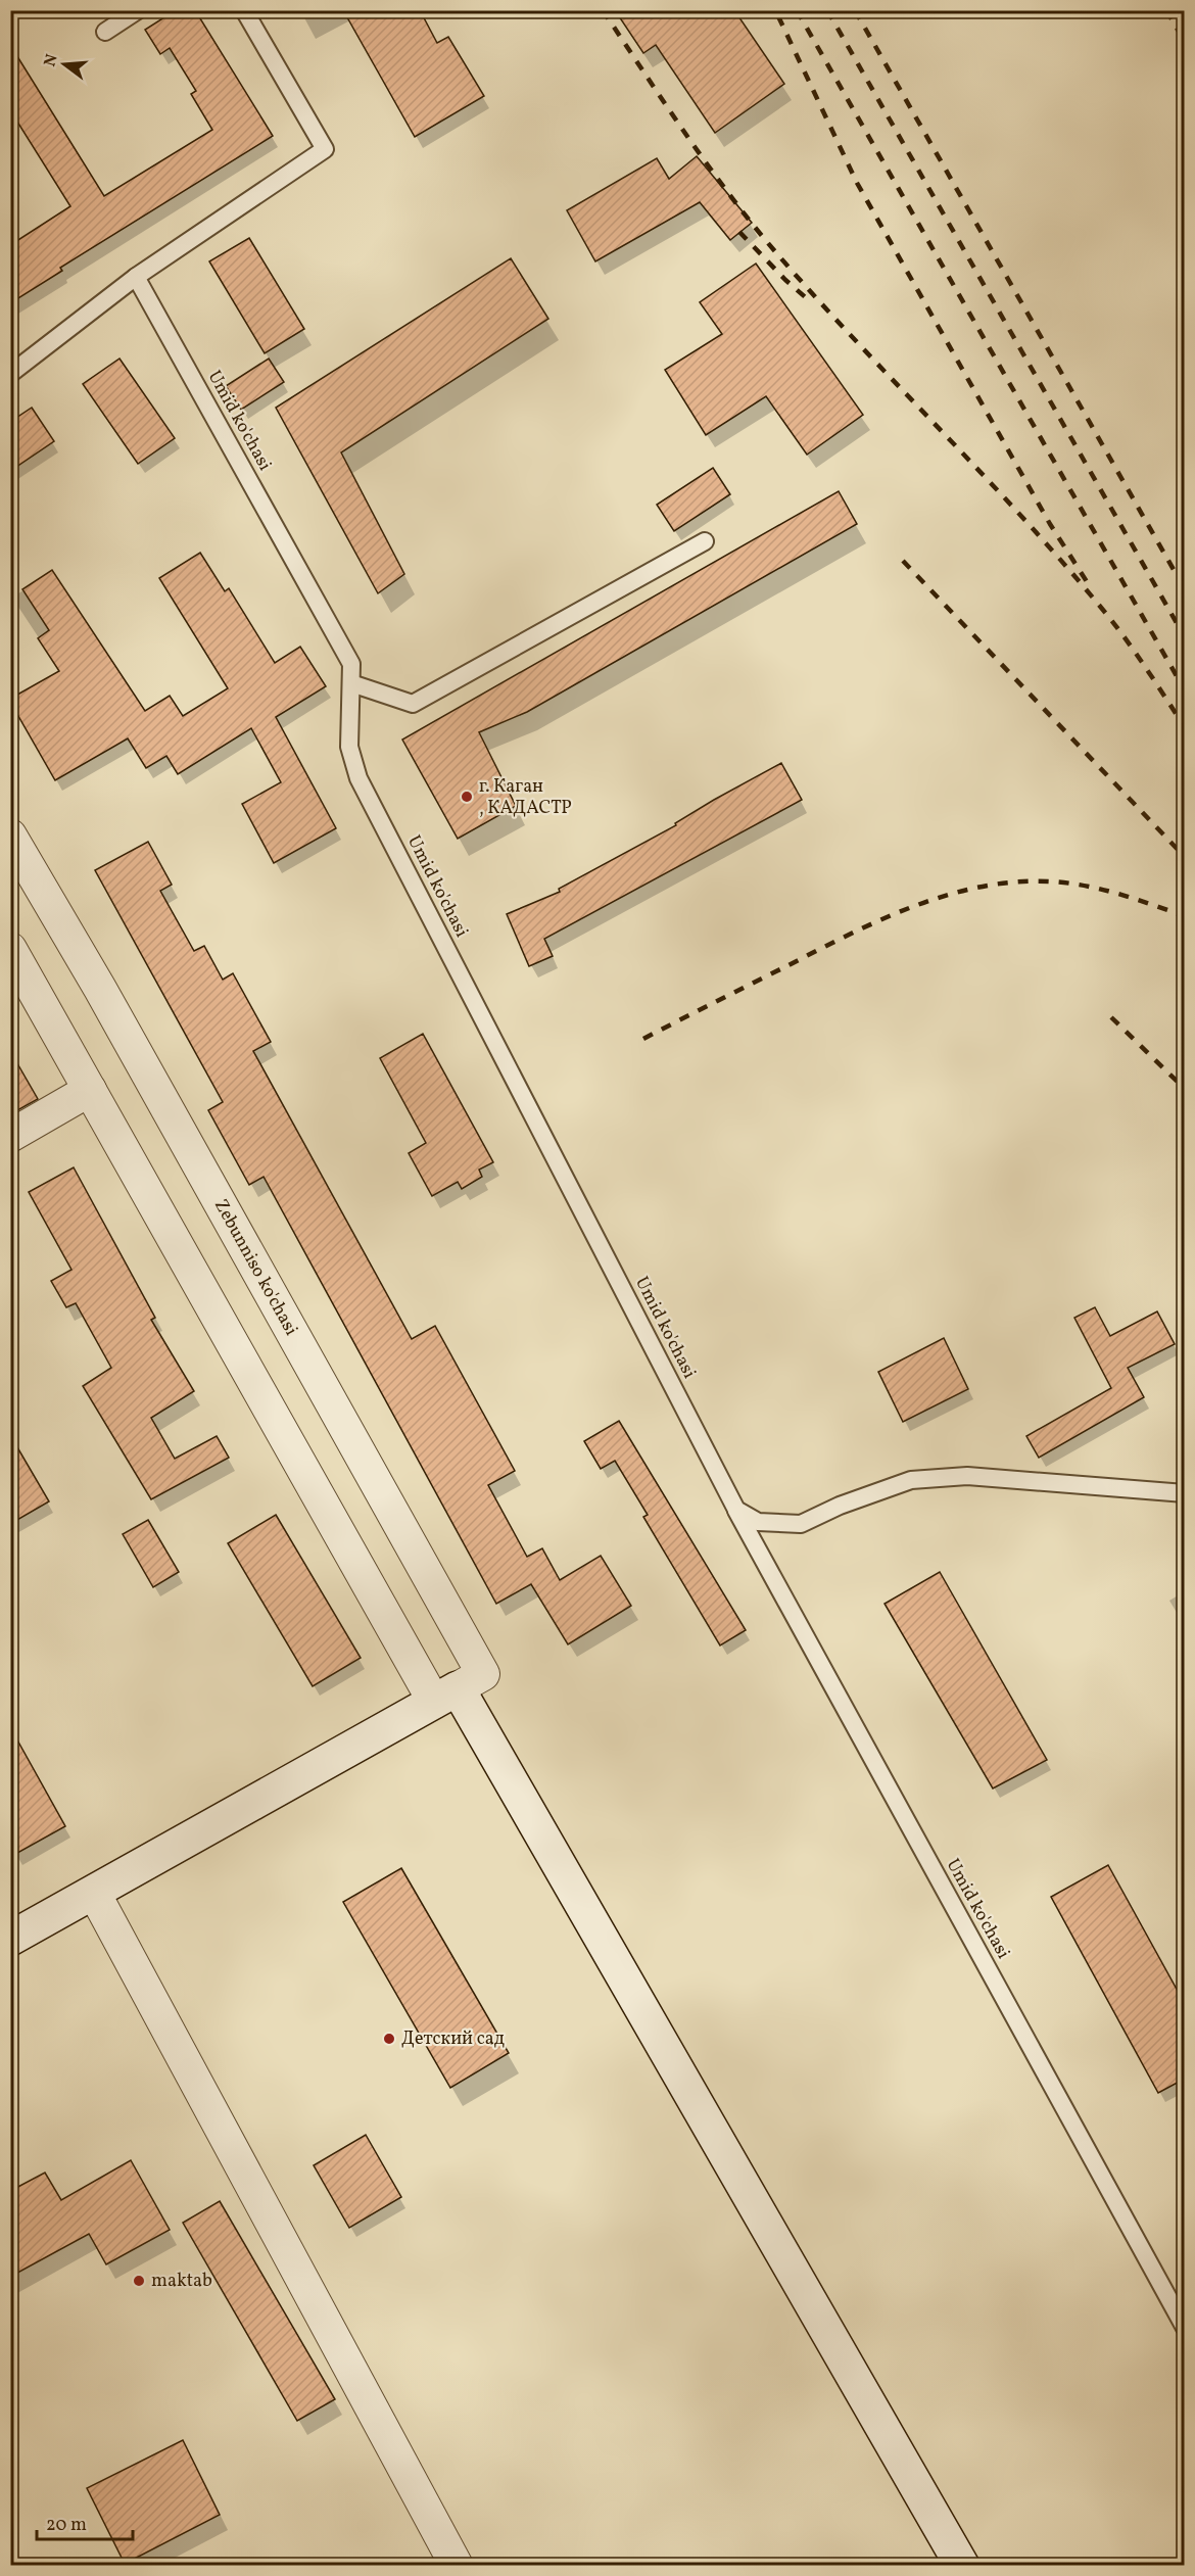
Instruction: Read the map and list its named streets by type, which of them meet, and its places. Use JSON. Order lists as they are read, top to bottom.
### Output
{
  "streets": {
    "street": ["Zebunniso ko'chasi"],
    "lane": ["Umid ko'chasi"]
  },
  "places": ["г. Каган , КАДАСТР", "Детский сад", "maktab"],
  "scale_bar": "20 m",
  "north": "left"
}
